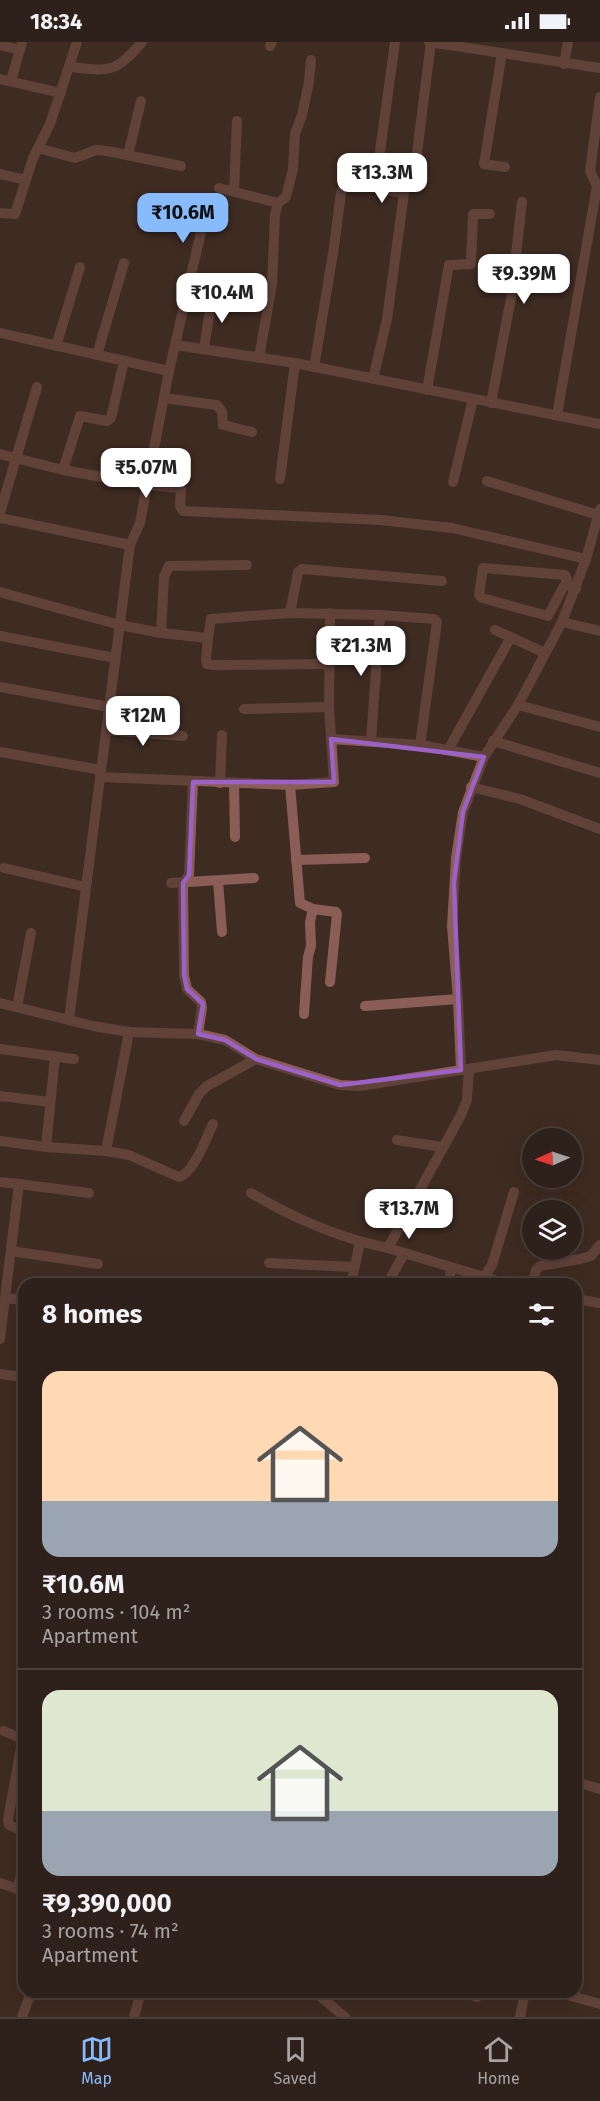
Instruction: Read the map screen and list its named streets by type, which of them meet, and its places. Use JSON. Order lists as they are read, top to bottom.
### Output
{
  "north": "left",
  "page": {
    "status": "18:34",
    "price": [
      "₹13.3M",
      "₹10.6M",
      "₹9.39M",
      "₹10.4M",
      "₹5.07M",
      "₹21.3M",
      "₹12M",
      "₹13.7M"
    ],
    "heading": "8 homes",
    "list": [
      {
        "name": "₹10.6M",
        "note": "3 rooms · 104 m² · Apartment"
      },
      {
        "name": "₹9,390,000",
        "note": "3 rooms · 74 m² · Apartment"
      }
    ],
    "tabs": ["Map", "Saved", "Home"]
  }
}
